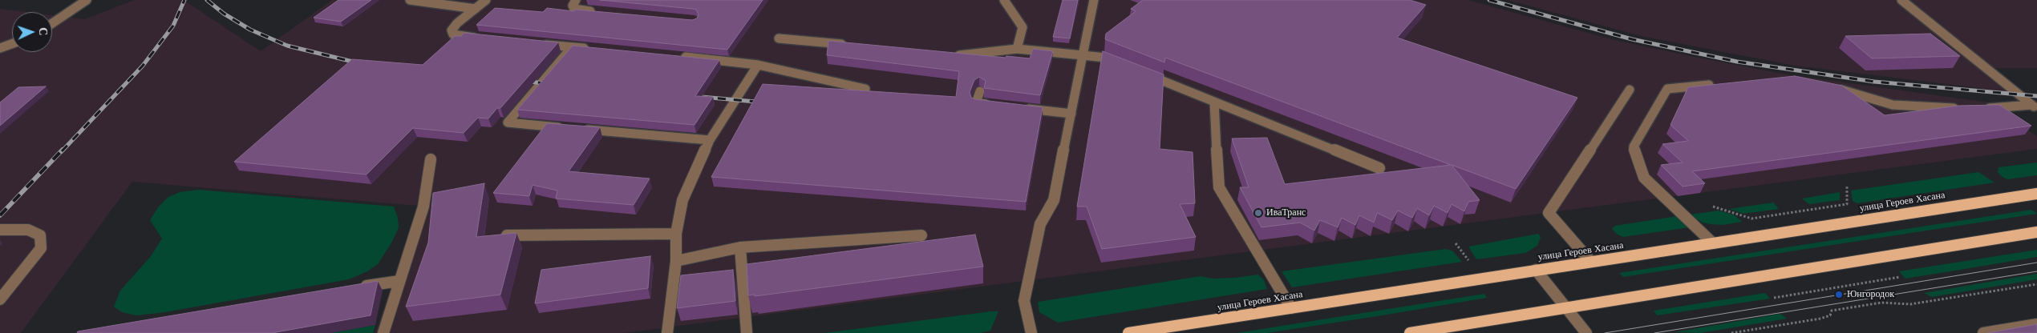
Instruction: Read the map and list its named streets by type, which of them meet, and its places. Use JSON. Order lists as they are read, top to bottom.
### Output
{
  "streets": {
    "main road": ["улица Героев Хасана"]
  },
  "places": ["ИваТранс", "Юнгородок"],
  "north": "right"
}
